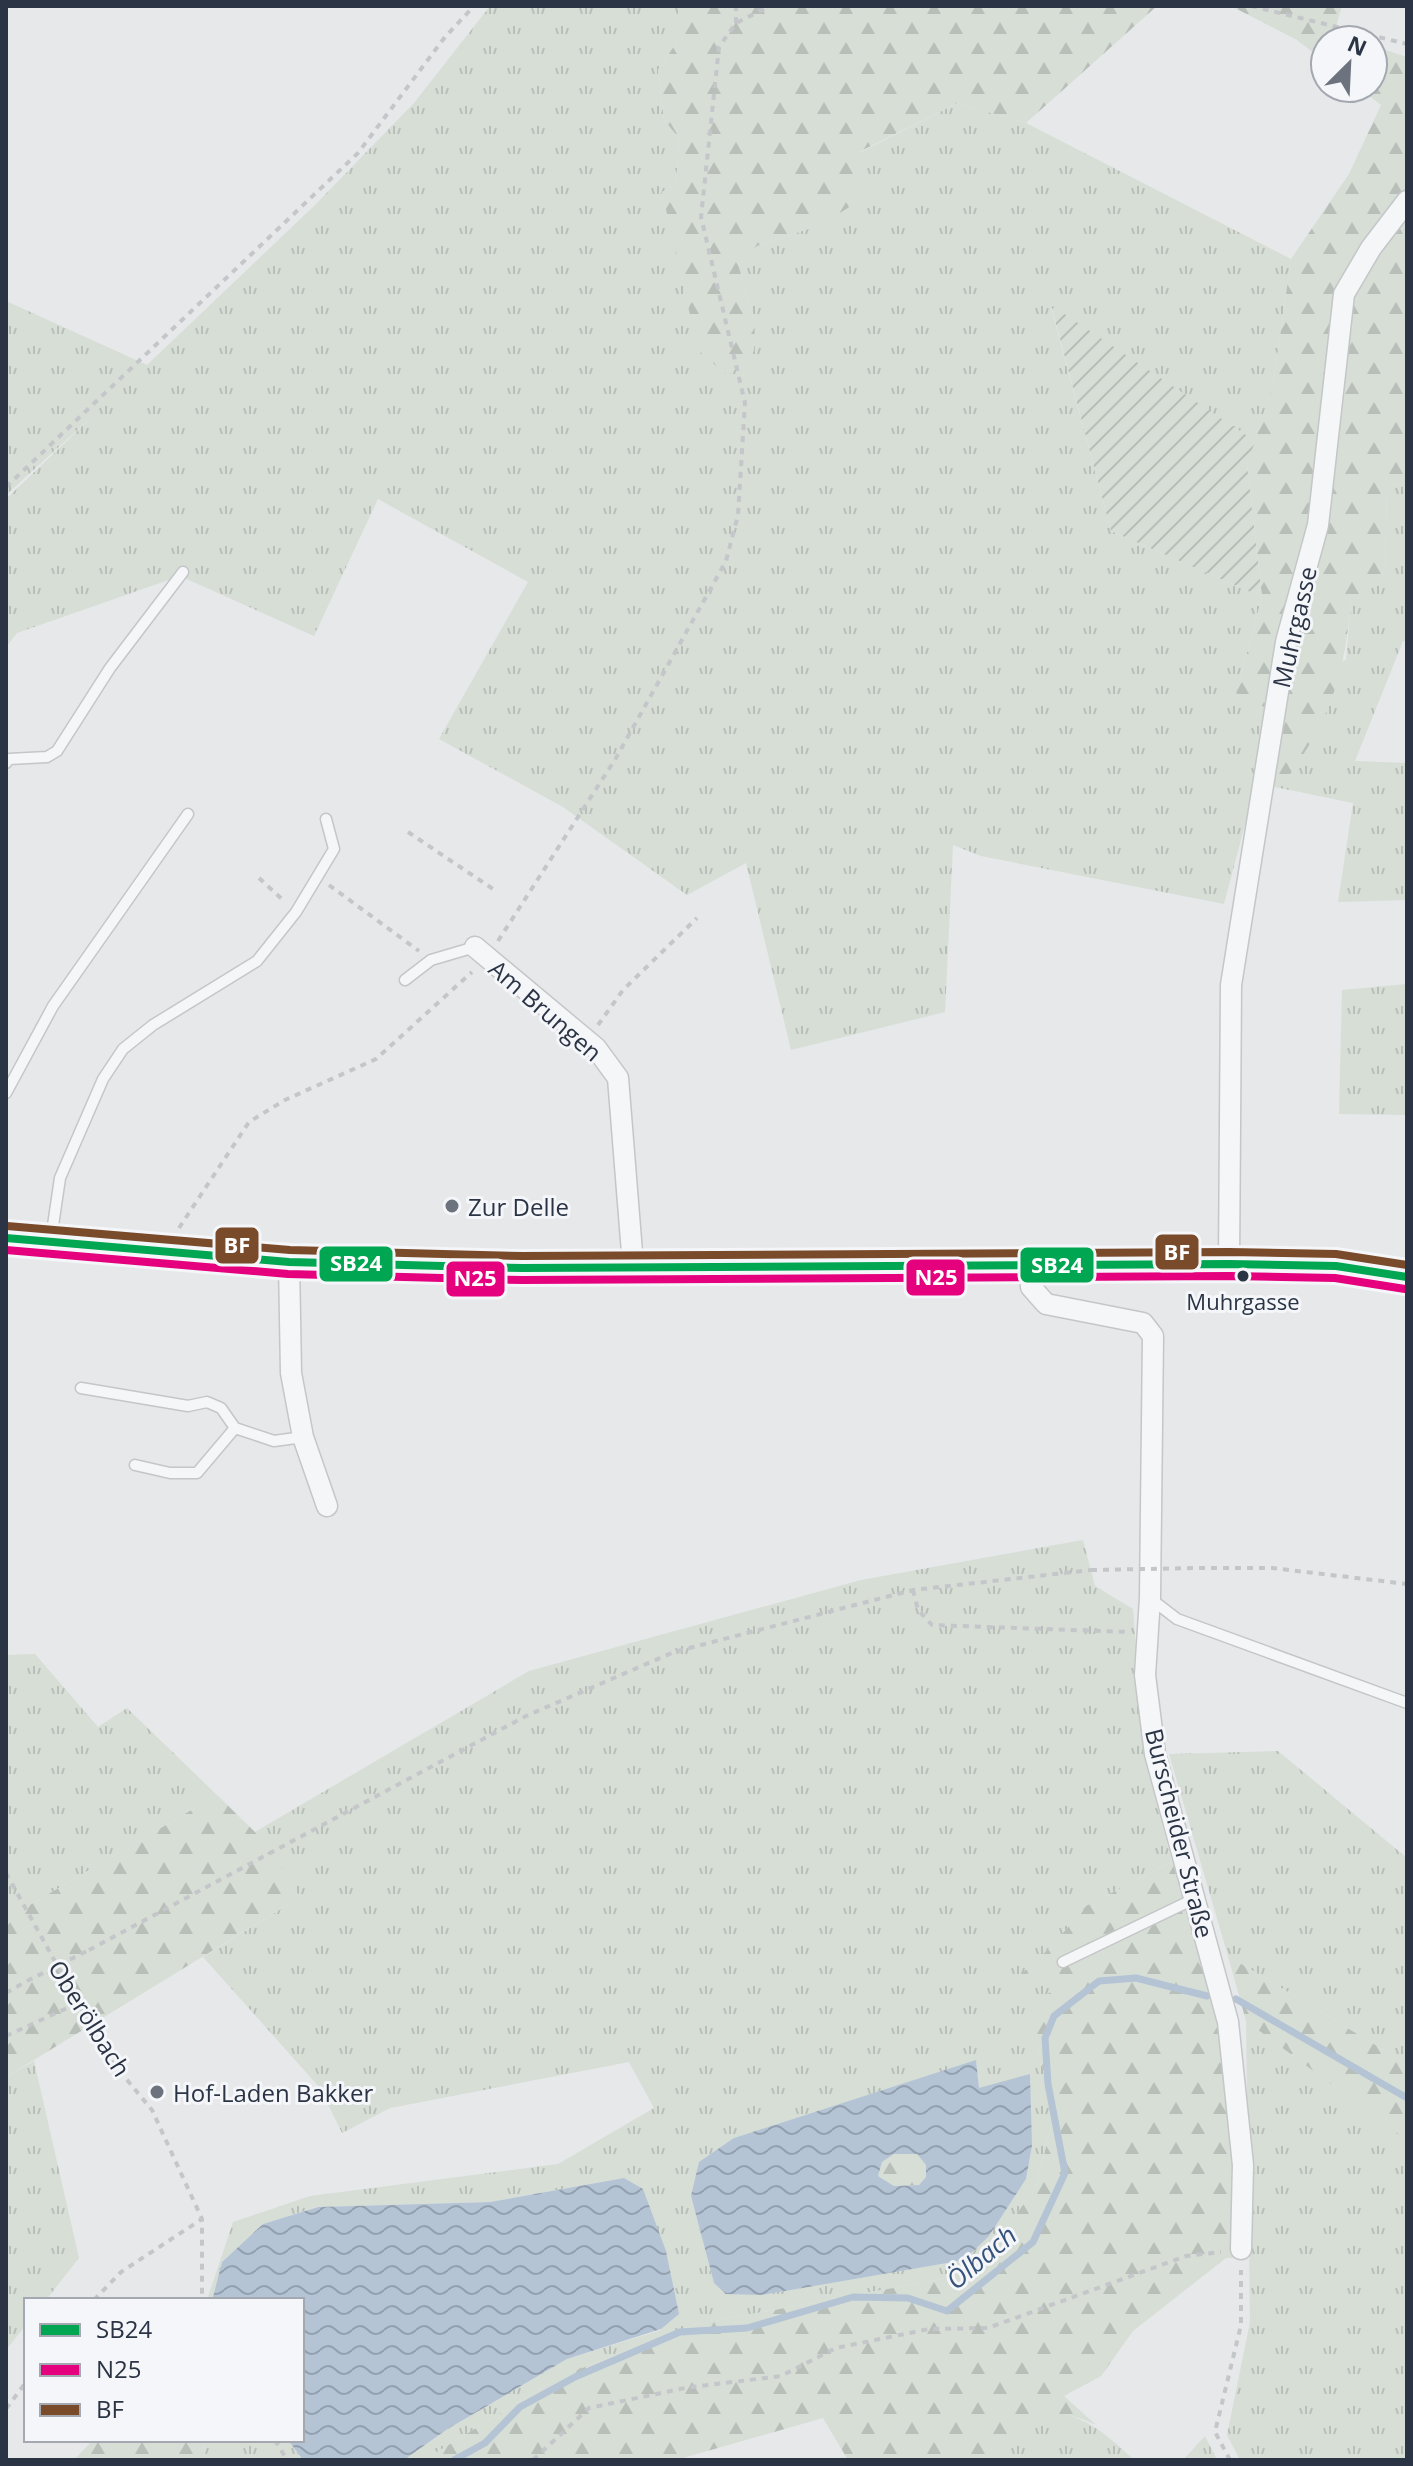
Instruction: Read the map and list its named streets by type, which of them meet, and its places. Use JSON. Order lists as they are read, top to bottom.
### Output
{
  "streets": {
    "street": ["Muhrgasse", "Am Brungen", "Burscheider Straße"],
    "path": ["Oberölbach"]
  },
  "water": ["Ölbach"],
  "places": ["Zur Delle", "Muhrgasse", "Hof-Laden Bakker"],
  "lines": ["transit line BF", "transit line SB24", "transit line N25"],
  "legend": ["SB24", "N25", "BF"],
  "north": "top right"
}
